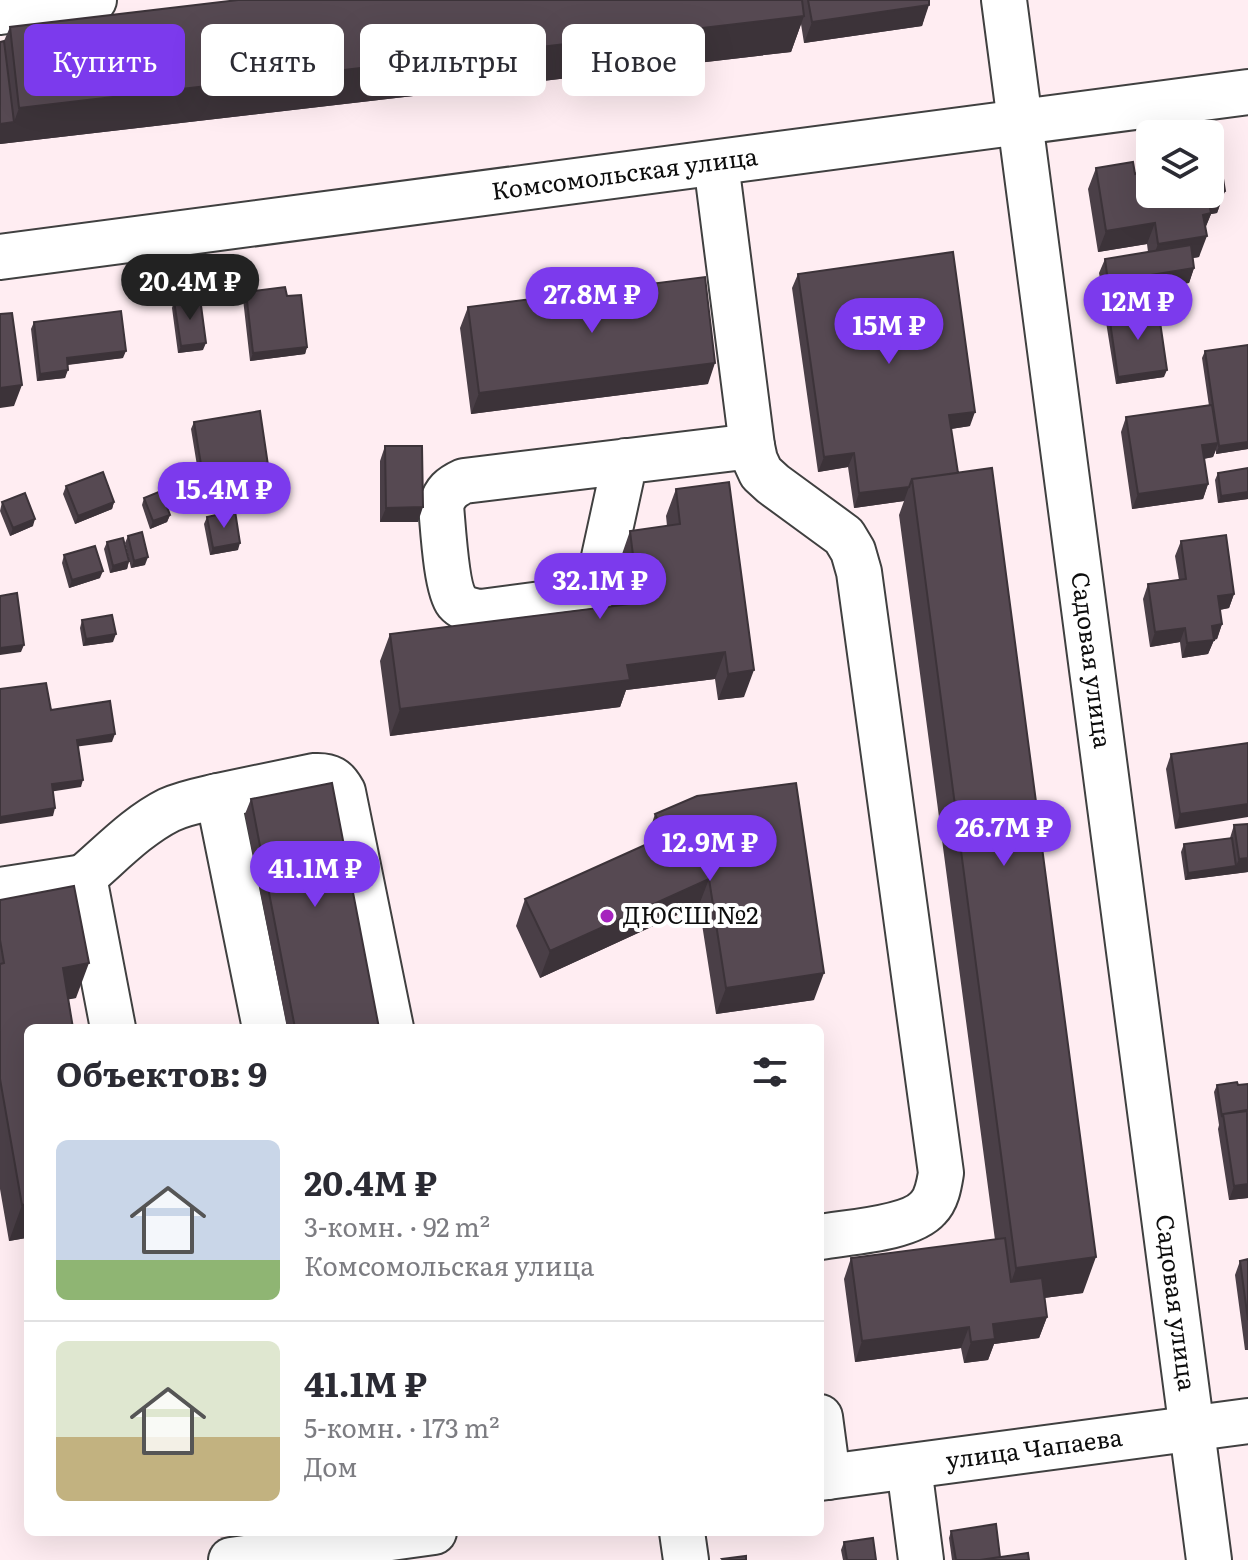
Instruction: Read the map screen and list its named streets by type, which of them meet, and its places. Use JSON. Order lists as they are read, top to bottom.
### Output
{
  "streets": {
    "street": ["Комсомольская улица", "Садовая улица", "улица Чапаева"]
  },
  "crossings": [
    ["Комсомольская улица", "Садовая улица"],
    ["Садовая улица", "улица Чапаева"]
  ],
  "places": ["ДЮСШ №2"],
  "page": {
    "chip": [
      "Купить",
      "Снять",
      "Фильтры",
      "Новое"
    ],
    "price": [
      "20.4M ₽",
      "27.8M ₽",
      "12M ₽",
      "15M ₽",
      "15.4M ₽",
      "32.1M ₽",
      "26.7M ₽",
      "12.9M ₽",
      "41.1M ₽"
    ],
    "heading": "Объектов: 9",
    "list": [
      {
        "name": "20.4M ₽",
        "note": "3-комн. · 92 m² · Комсомольская улица"
      },
      {
        "name": "41.1M ₽",
        "note": "5-комн. · 173 m² · Дом"
      }
    ]
  }
}
